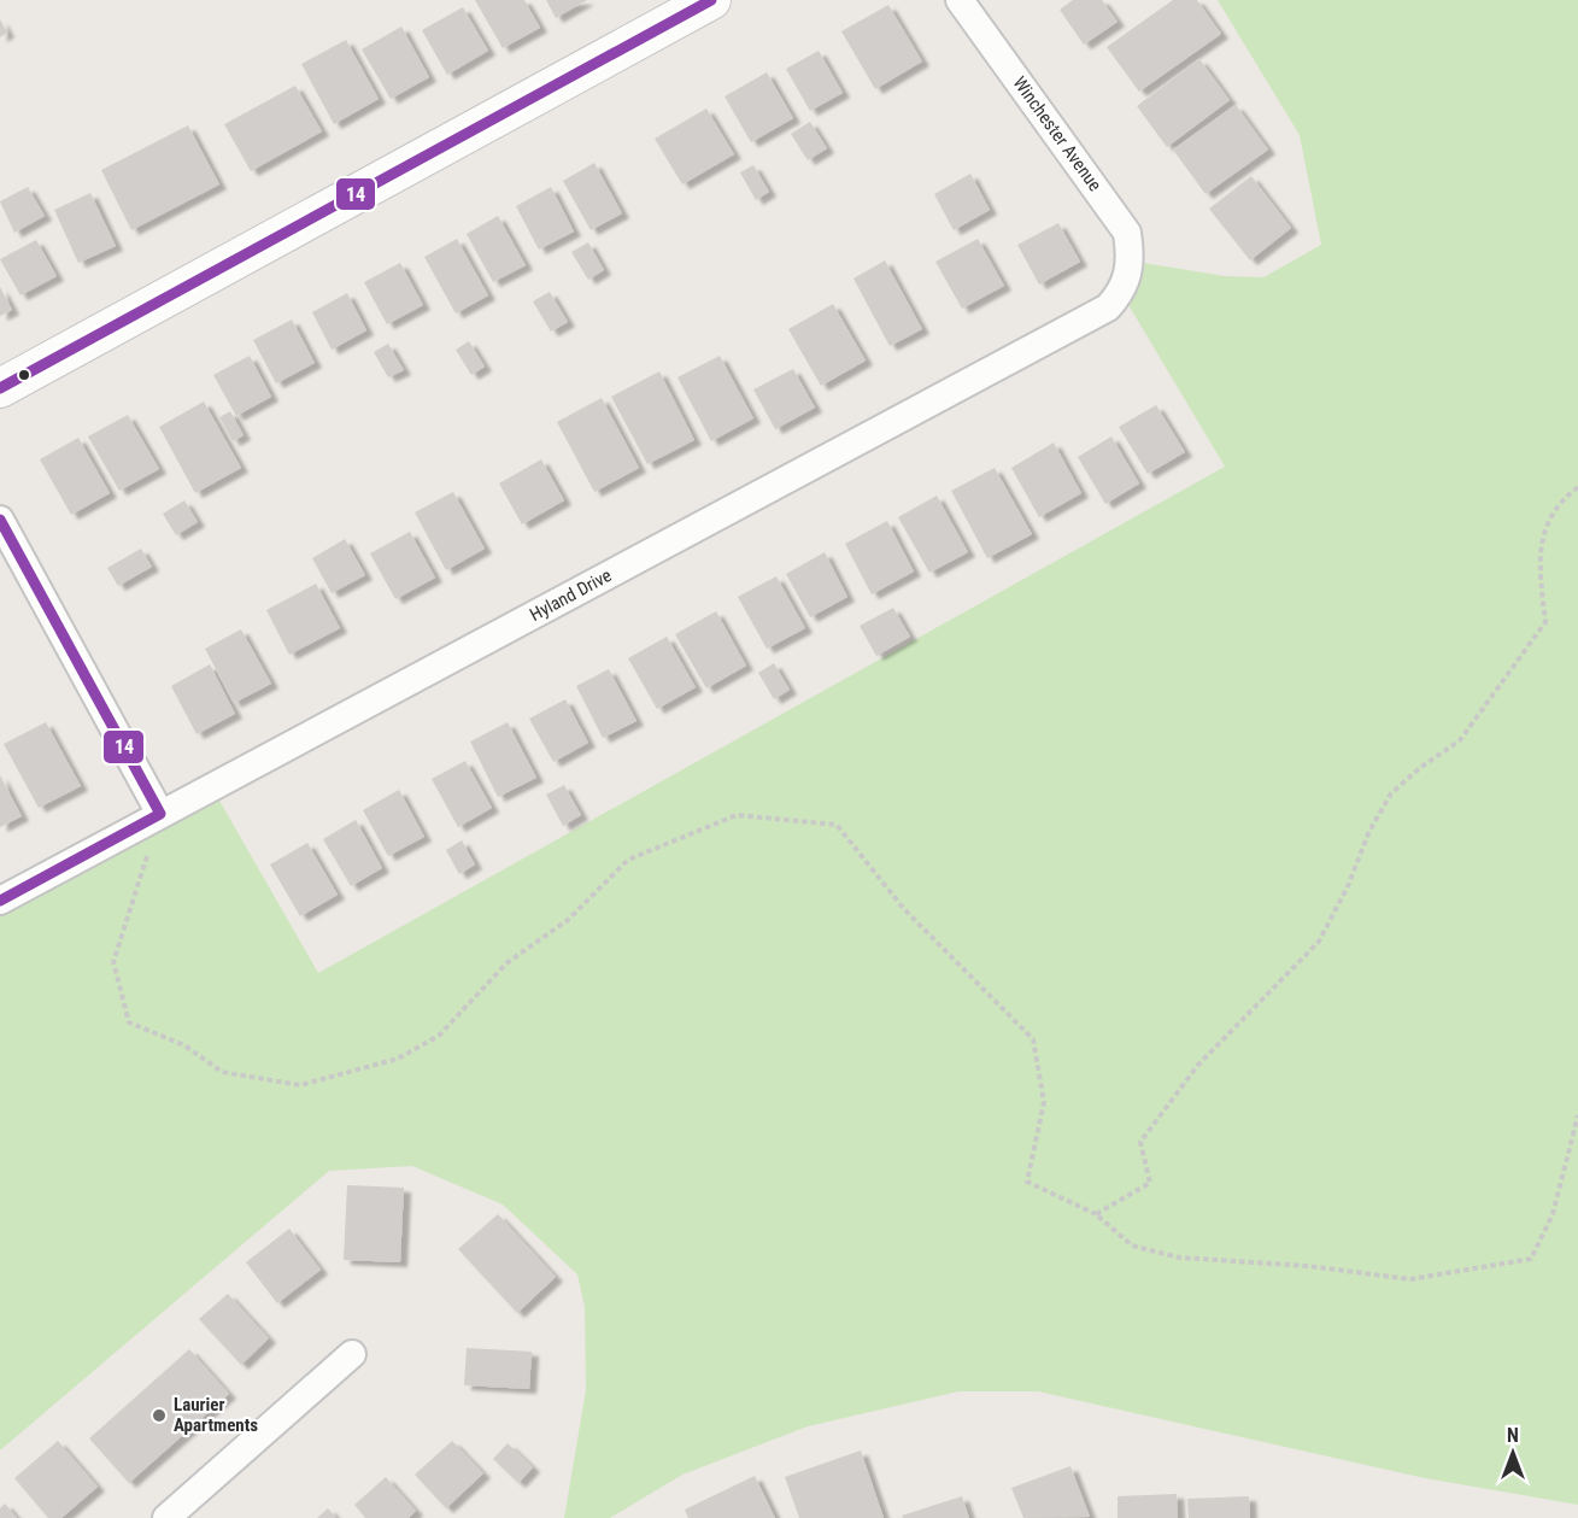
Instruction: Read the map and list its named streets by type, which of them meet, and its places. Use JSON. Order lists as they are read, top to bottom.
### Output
{
  "streets": {
    "street": ["Winchester Avenue", "Hyland Drive"]
  },
  "crossings": [
    ["Winchester Avenue", "Hyland Drive"]
  ],
  "places": ["Laurier Apartments"],
  "lines": ["transit line 14"],
  "north": "top"
}
